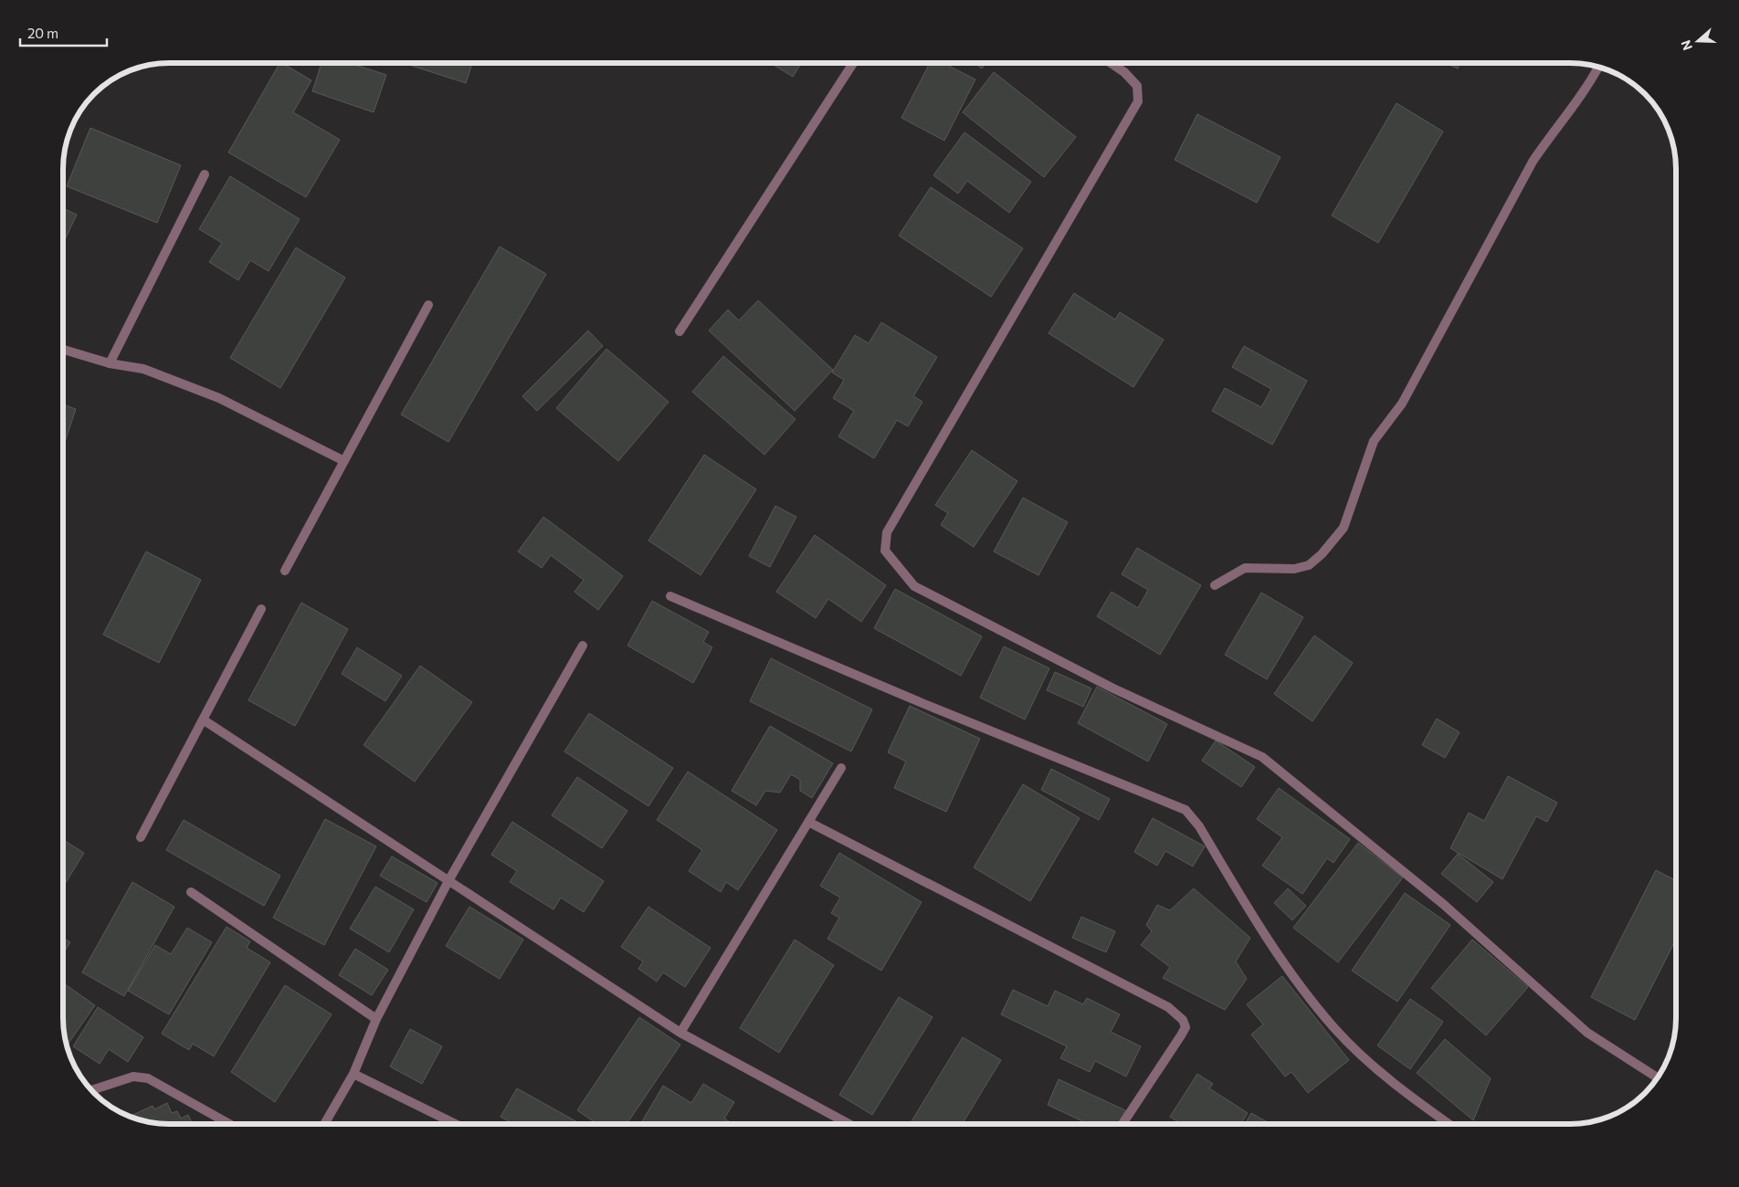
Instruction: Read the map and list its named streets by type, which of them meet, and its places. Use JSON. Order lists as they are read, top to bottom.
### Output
{
  "scale_bar": "20 m",
  "north": "left"
}
